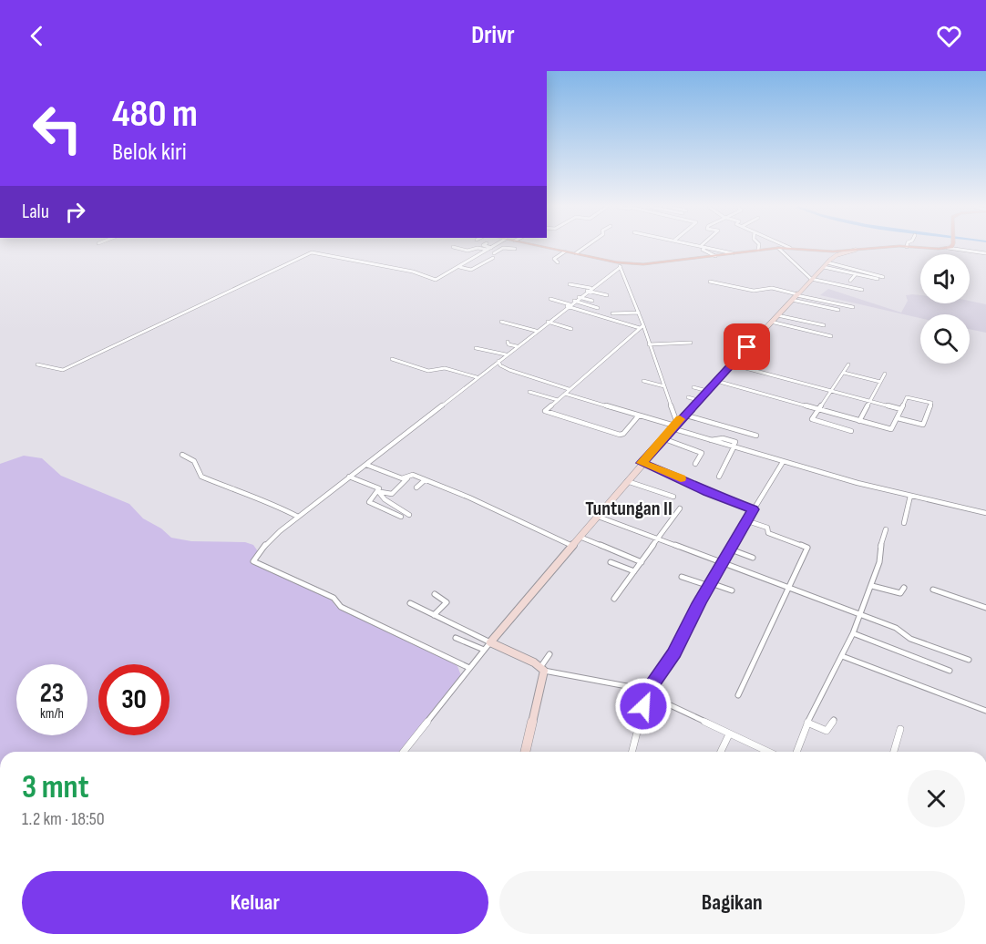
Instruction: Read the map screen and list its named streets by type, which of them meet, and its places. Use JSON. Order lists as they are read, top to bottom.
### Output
{
  "districts": ["Tuntungan II"],
  "page": {
    "header": "Drivr",
    "turn": ["480 m", "Belok kiri"],
    "then": "Lalu",
    "speed": "23 km/h",
    "limit": "30",
    "heading": ["3 mnt", "1.2 km · 18:50"],
    "buttons": ["Keluar", "Bagikan"]
  }
}
